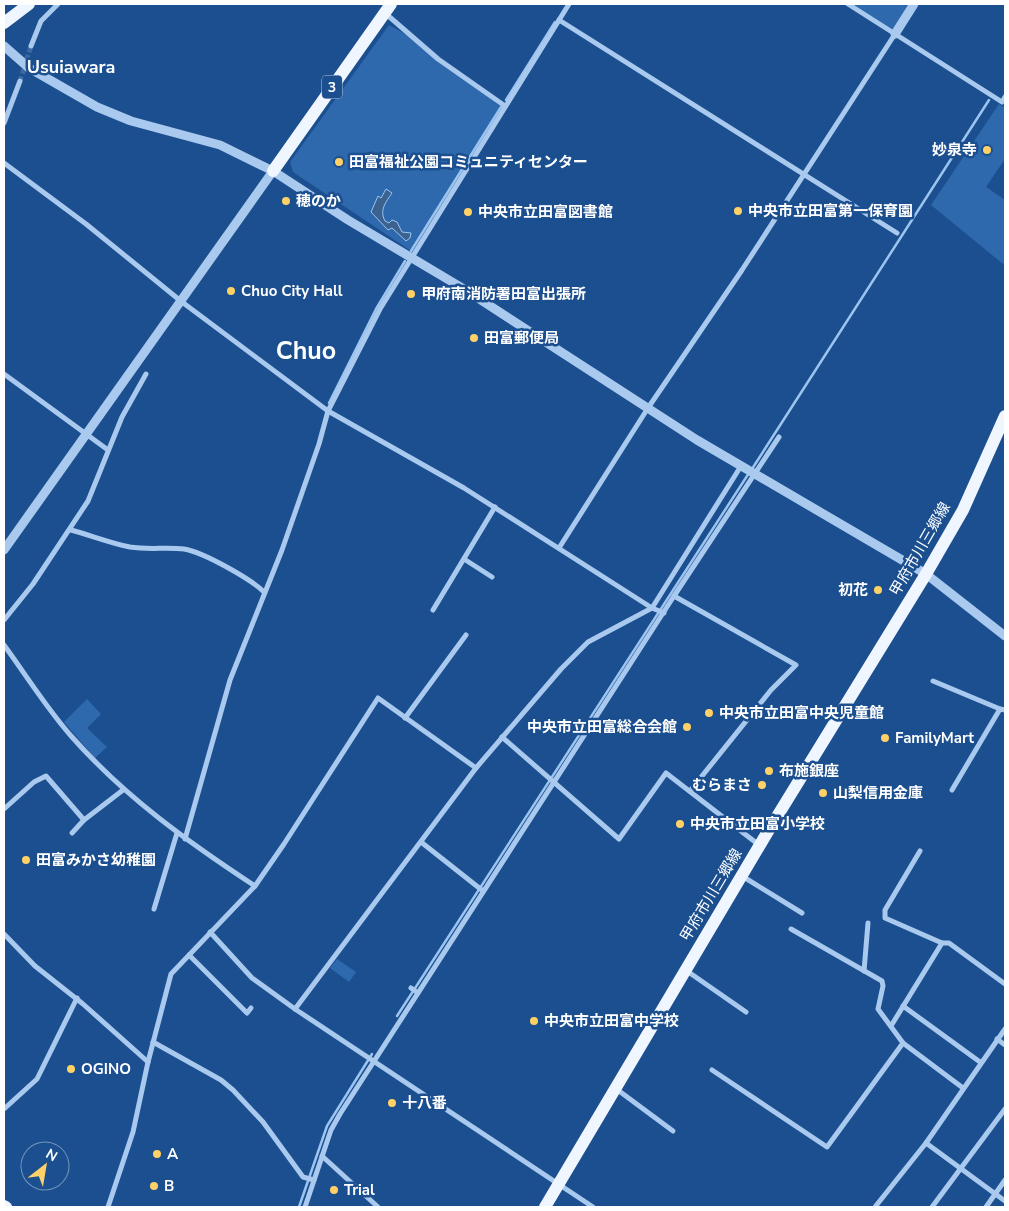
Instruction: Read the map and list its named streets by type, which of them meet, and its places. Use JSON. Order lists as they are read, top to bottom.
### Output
{
  "streets": {
    "main road": ["3", "甲府市川三郷線"]
  },
  "districts": ["Usuiawara", "Chuo"],
  "places": [
    "妙泉寺",
    "田富福祉公園コミュニティセンター",
    "穂のか",
    "中央市立田富第一保育園",
    "中央市立田富図書館",
    "Chuo City Hall",
    "甲府南消防署田富出張所",
    "田富郵便局",
    "初花",
    "中央市立田富中央児童館",
    "中央市立田富総合会館",
    "FamilyMart",
    "布施銀座",
    "むらまさ",
    "山梨信用金庫",
    "中央市立田富小学校",
    "田富みかさ幼稚園",
    "中央市立田富中学校",
    "OGINO",
    "十八番",
    "A",
    "B",
    "Trial"
  ],
  "north": "top right"
}
